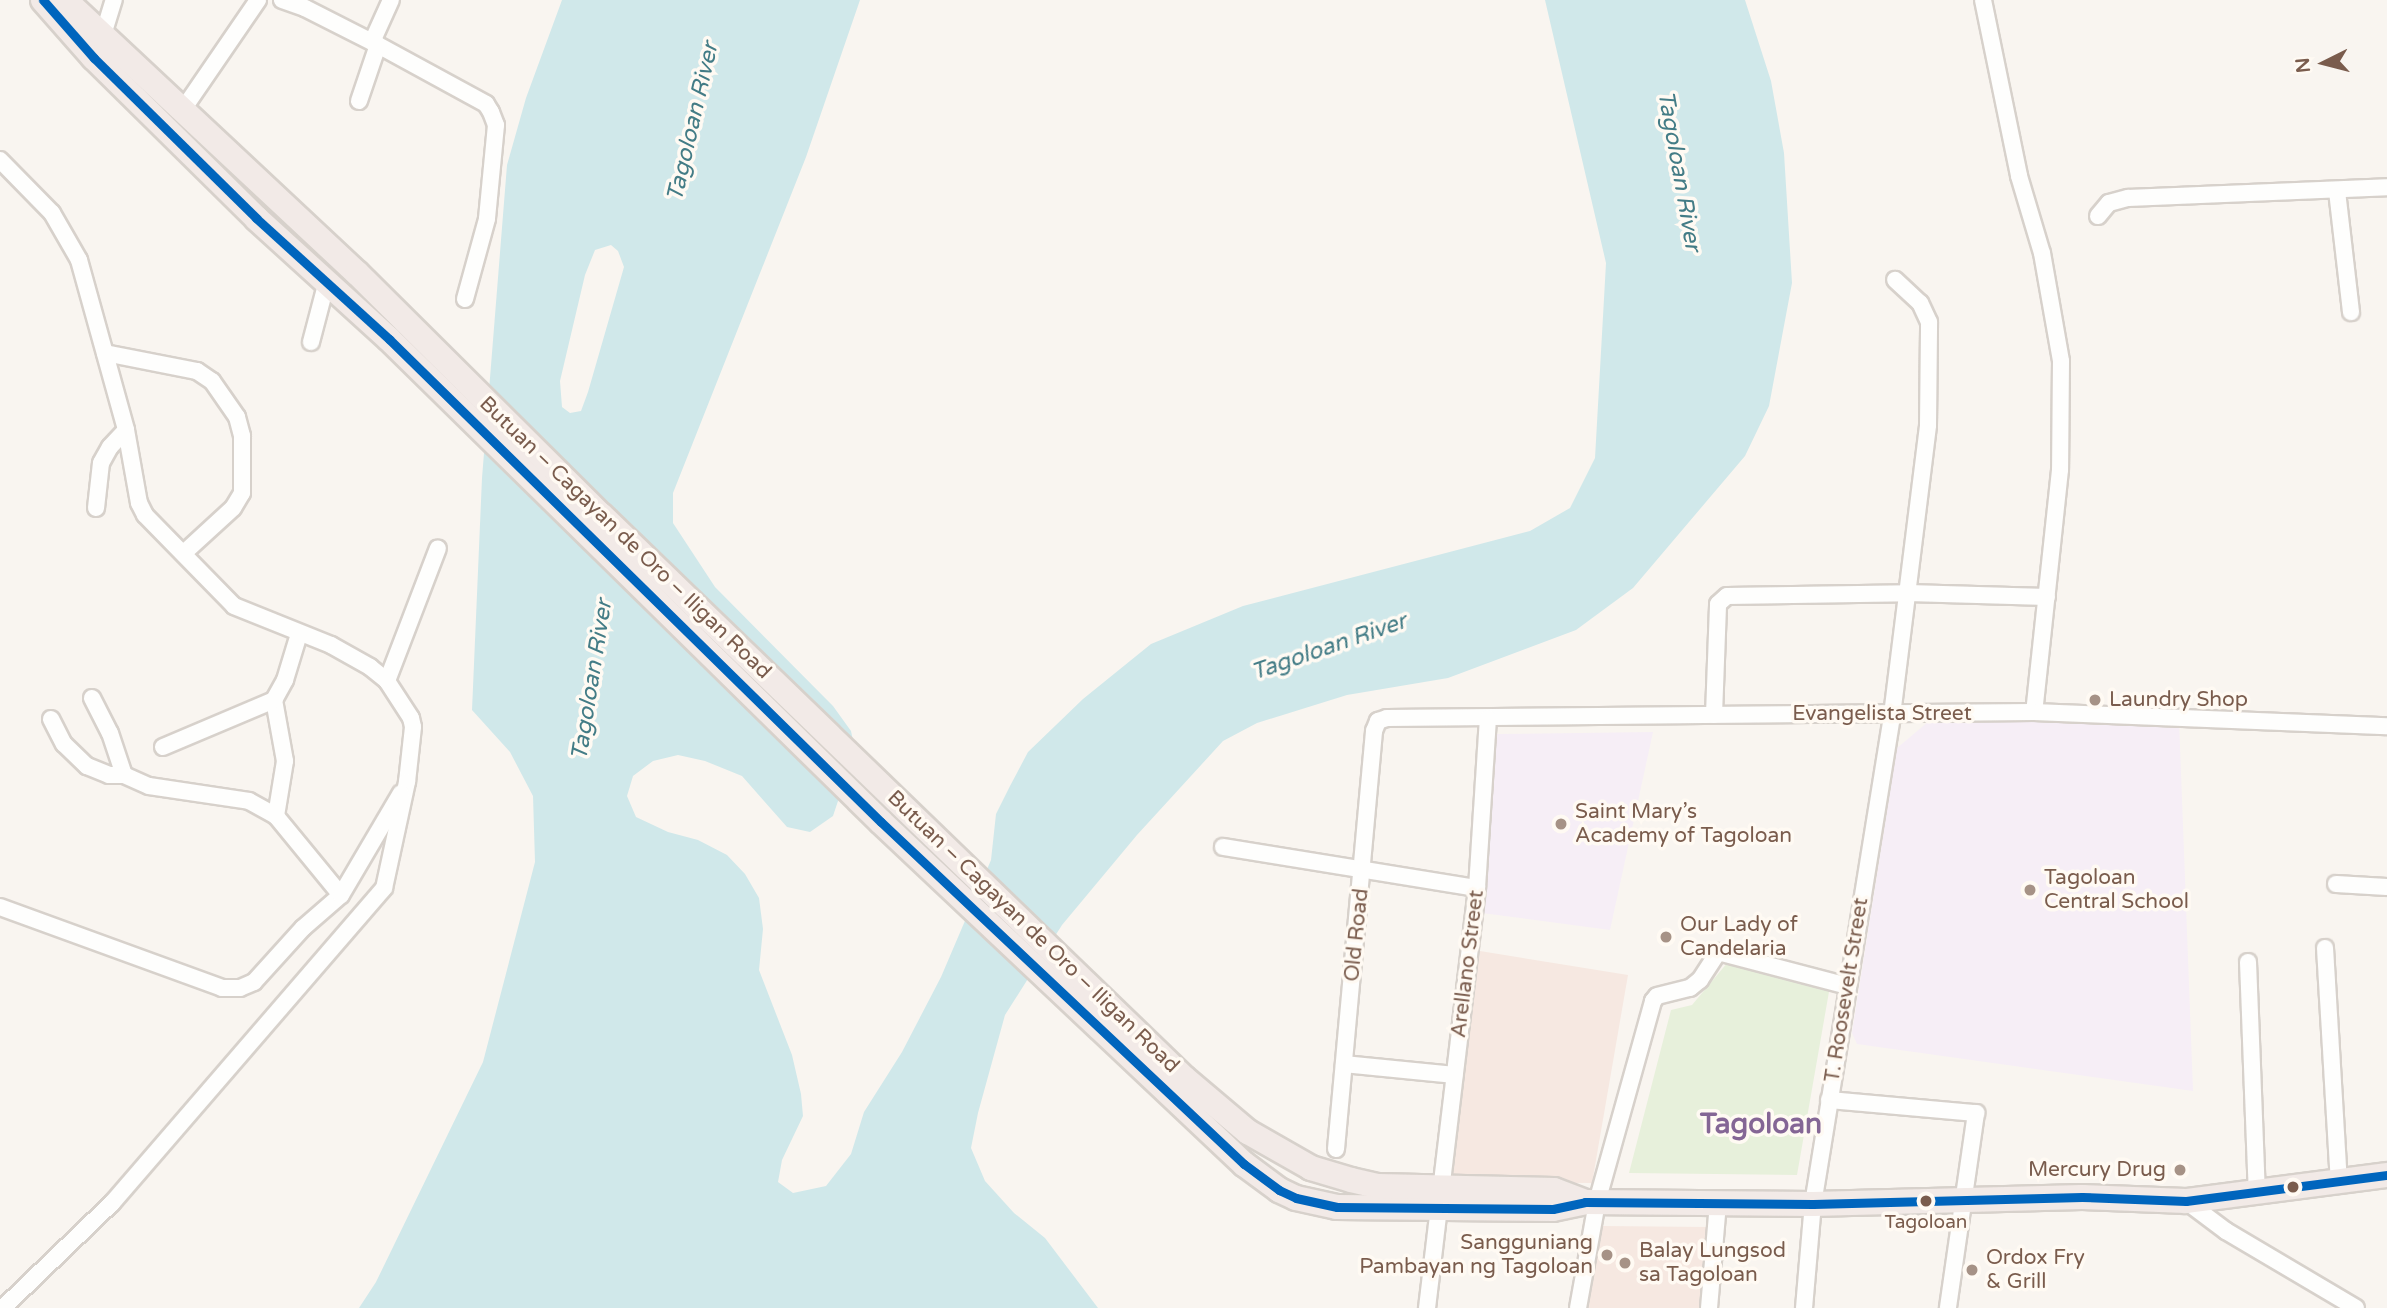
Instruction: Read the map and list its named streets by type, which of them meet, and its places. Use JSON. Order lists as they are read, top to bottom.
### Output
{
  "streets": {
    "highway": ["Butuan – Cagayan de Oro – Iligan Road"],
    "street": [
      "Evangelista Street",
      "Old Road",
      "Arellano Street",
      "T. Roosevelt Street"
    ]
  },
  "crossings": [
    ["Evangelista Street", "Old Road"],
    ["Evangelista Street", "Arellano Street"],
    ["Evangelista Street", "T. Roosevelt Street"]
  ],
  "districts": ["Tagoloan"],
  "water": ["Tagoloan River"],
  "places": [
    "Laundry Shop",
    "Saint Mary’s Academy of Tagoloan",
    "Tagoloan Central School",
    "Our Lady of Candelaria",
    "Mercury Drug",
    "Tagoloan",
    "Sangguniang Pambayan ng Tagoloan",
    "Balay Lungsod sa Tagoloan",
    "Ordox Fry & Grill"
  ],
  "north": "left"
}
